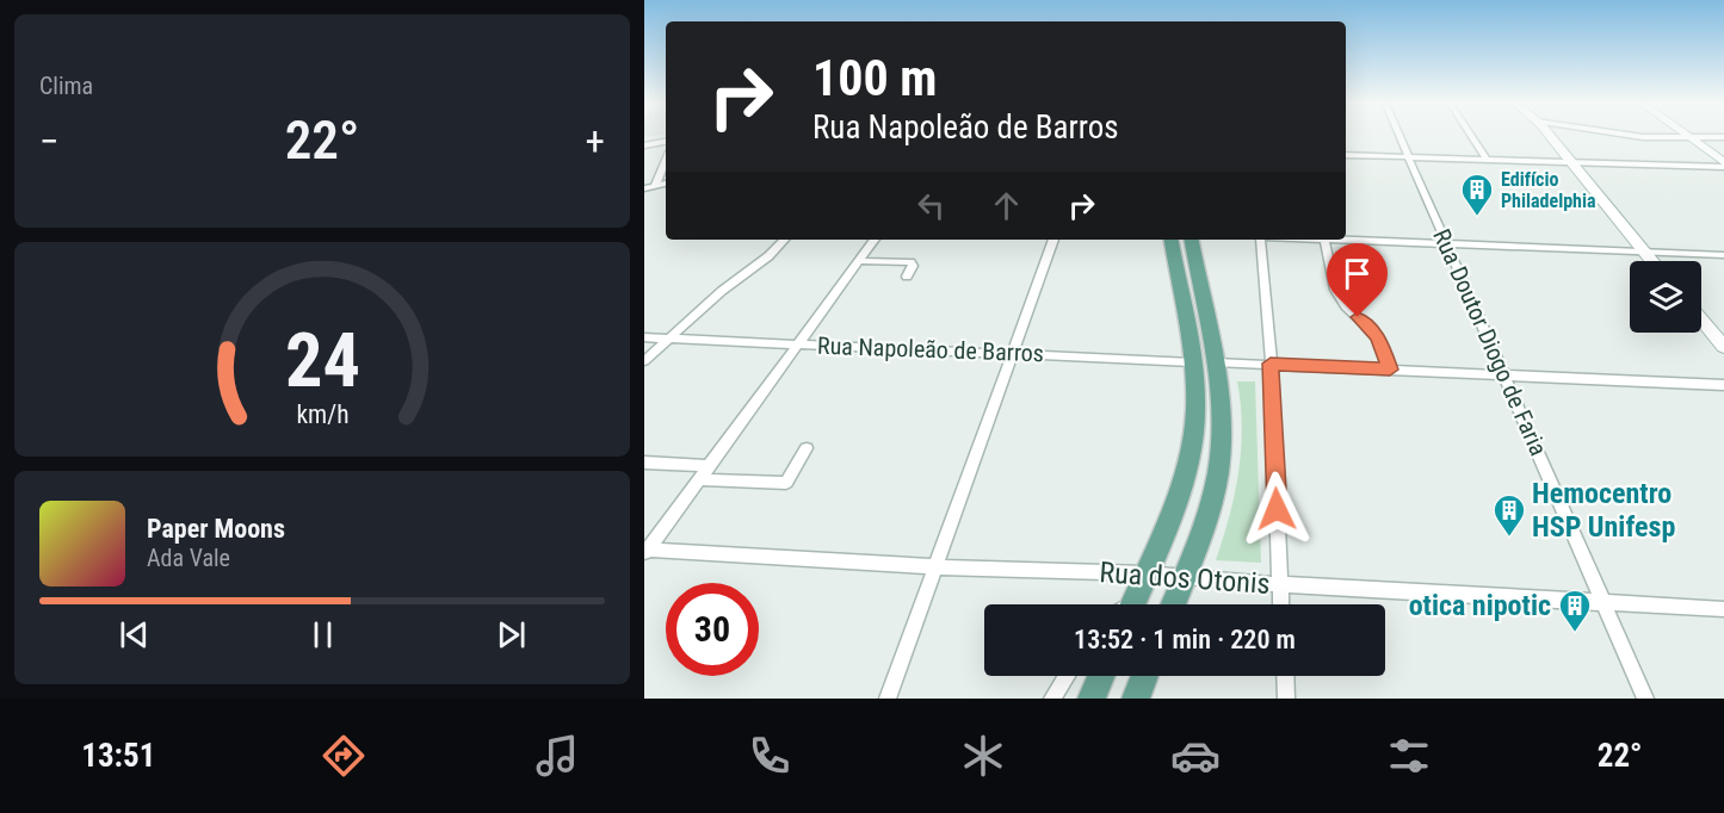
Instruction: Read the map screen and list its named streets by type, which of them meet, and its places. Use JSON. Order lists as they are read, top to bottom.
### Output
{
  "streets": {
    "street": ["Rua Doutor Diogo de Faria", "Rua Napoleão de Barros", "Rua dos Otonis"]
  },
  "crossings": [
    ["Rua Doutor Diogo de Faria", "Rua dos Otonis"]
  ],
  "places": {
    "building": ["Edifício Philadelphia", "Hemocentro HSP Unifesp", "otica nipotic"]
  },
  "page": {
    "tile": "Clima",
    "turn": ["100 m", "Rua Napoleão de Barros"],
    "heat": ["−", "22°", "+"],
    "song": ["Paper Moons", "Ada Vale"],
    "limit": "30",
    "trip": "13:52 · 1 min · 220 m",
    "tabs": ["13:51", "22°"],
    "gauge": ["24", "km/h"]
  }
}
